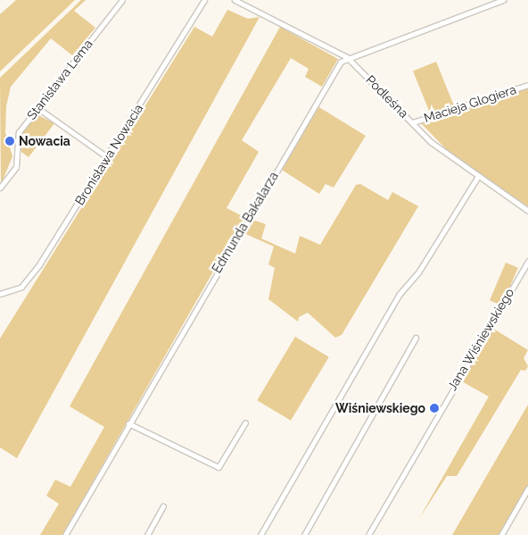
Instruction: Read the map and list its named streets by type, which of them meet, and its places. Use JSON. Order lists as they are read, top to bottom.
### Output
{
  "streets": {
    "street": [
      "Stanisława Lema",
      "Podleśna",
      "Macieja Glogiera",
      "Bronisława Nowacia",
      "Edmunda Bakalarza",
      "Jana Wiśniewskiego"
    ]
  },
  "crossings": [
    ["Podleśna", "Macieja Glogiera"],
    ["Podleśna", "Edmunda Bakalarza"]
  ],
  "places": ["Nowacia", "Wiśniewskiego"]
}
